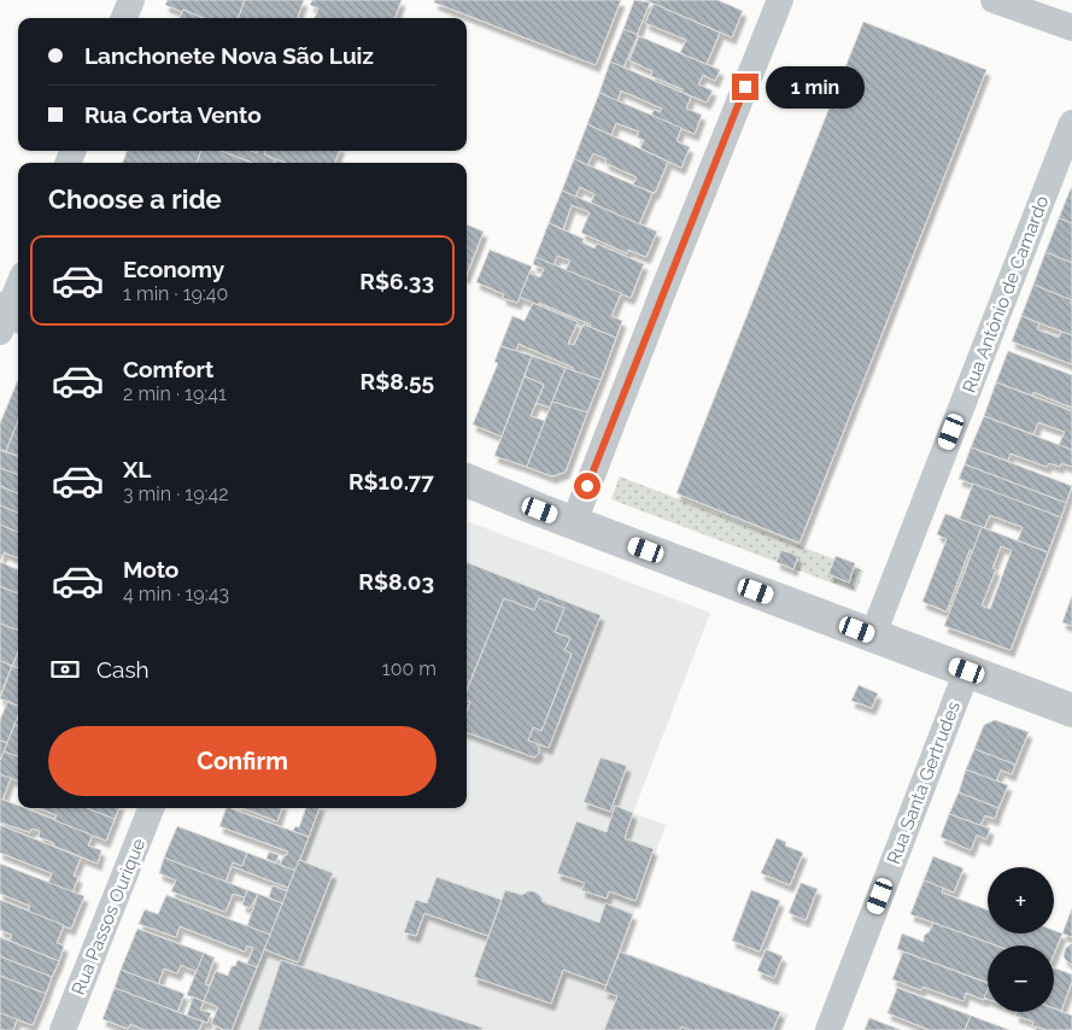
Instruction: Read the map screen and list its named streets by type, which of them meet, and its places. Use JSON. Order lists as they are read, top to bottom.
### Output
{
  "streets": {
    "street": ["Rua Antônio de Camardo", "Rua Santa Gertrudes", "Rua Passos Ourique"]
  },
  "page": {
    "banner": ["Lanchonete Nova São Luiz", "Rua Corta Vento"],
    "bubble": "1 min",
    "heading": "Choose a ride",
    "list": [
      {
        "name": "Economy",
        "note": "1 min · 19:40",
        "value": "R$6.33"
      },
      {
        "name": "Comfort",
        "note": "2 min · 19:41",
        "value": "R$8.55"
      },
      {
        "name": "XL",
        "note": "3 min · 19:42",
        "value": "R$10.77"
      },
      {
        "name": "Moto",
        "note": "4 min · 19:43",
        "value": "R$8.03"
      }
    ],
    "pay": ["Cash", "100 m"],
    "buttons": "Confirm",
    "map_buttons": ["+", "−"]
  }
}
